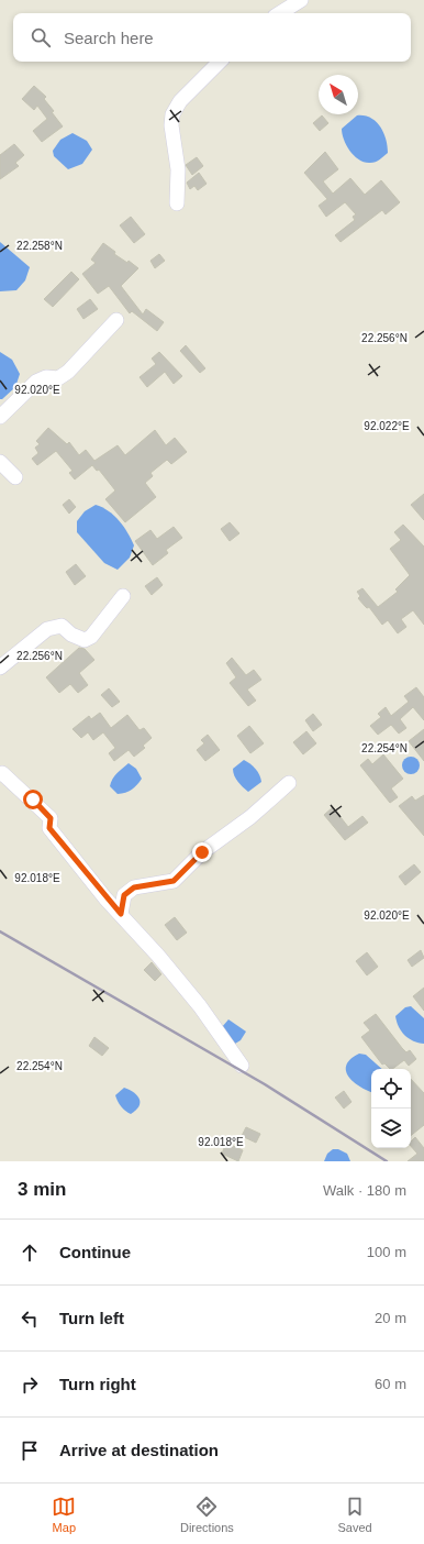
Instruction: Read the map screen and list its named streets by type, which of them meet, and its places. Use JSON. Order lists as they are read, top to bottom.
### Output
{
  "north": "top left",
  "page": {
    "search": "Search here",
    "heading": ["3 min", "Walk · 180 m"],
    "list": [
      ["Continue", "100 m"],
      ["Turn left", "20 m"],
      ["Turn right", "60 m"],
      "Arrive at destination"
    ],
    "nav": ["Map", "Directions", "Saved"]
  },
  "coordinates": [
    "22.258°N",
    "22.256°N",
    "92.020°E",
    "92.022°E",
    "22.254°N",
    "92.018°E"
  ]
}
